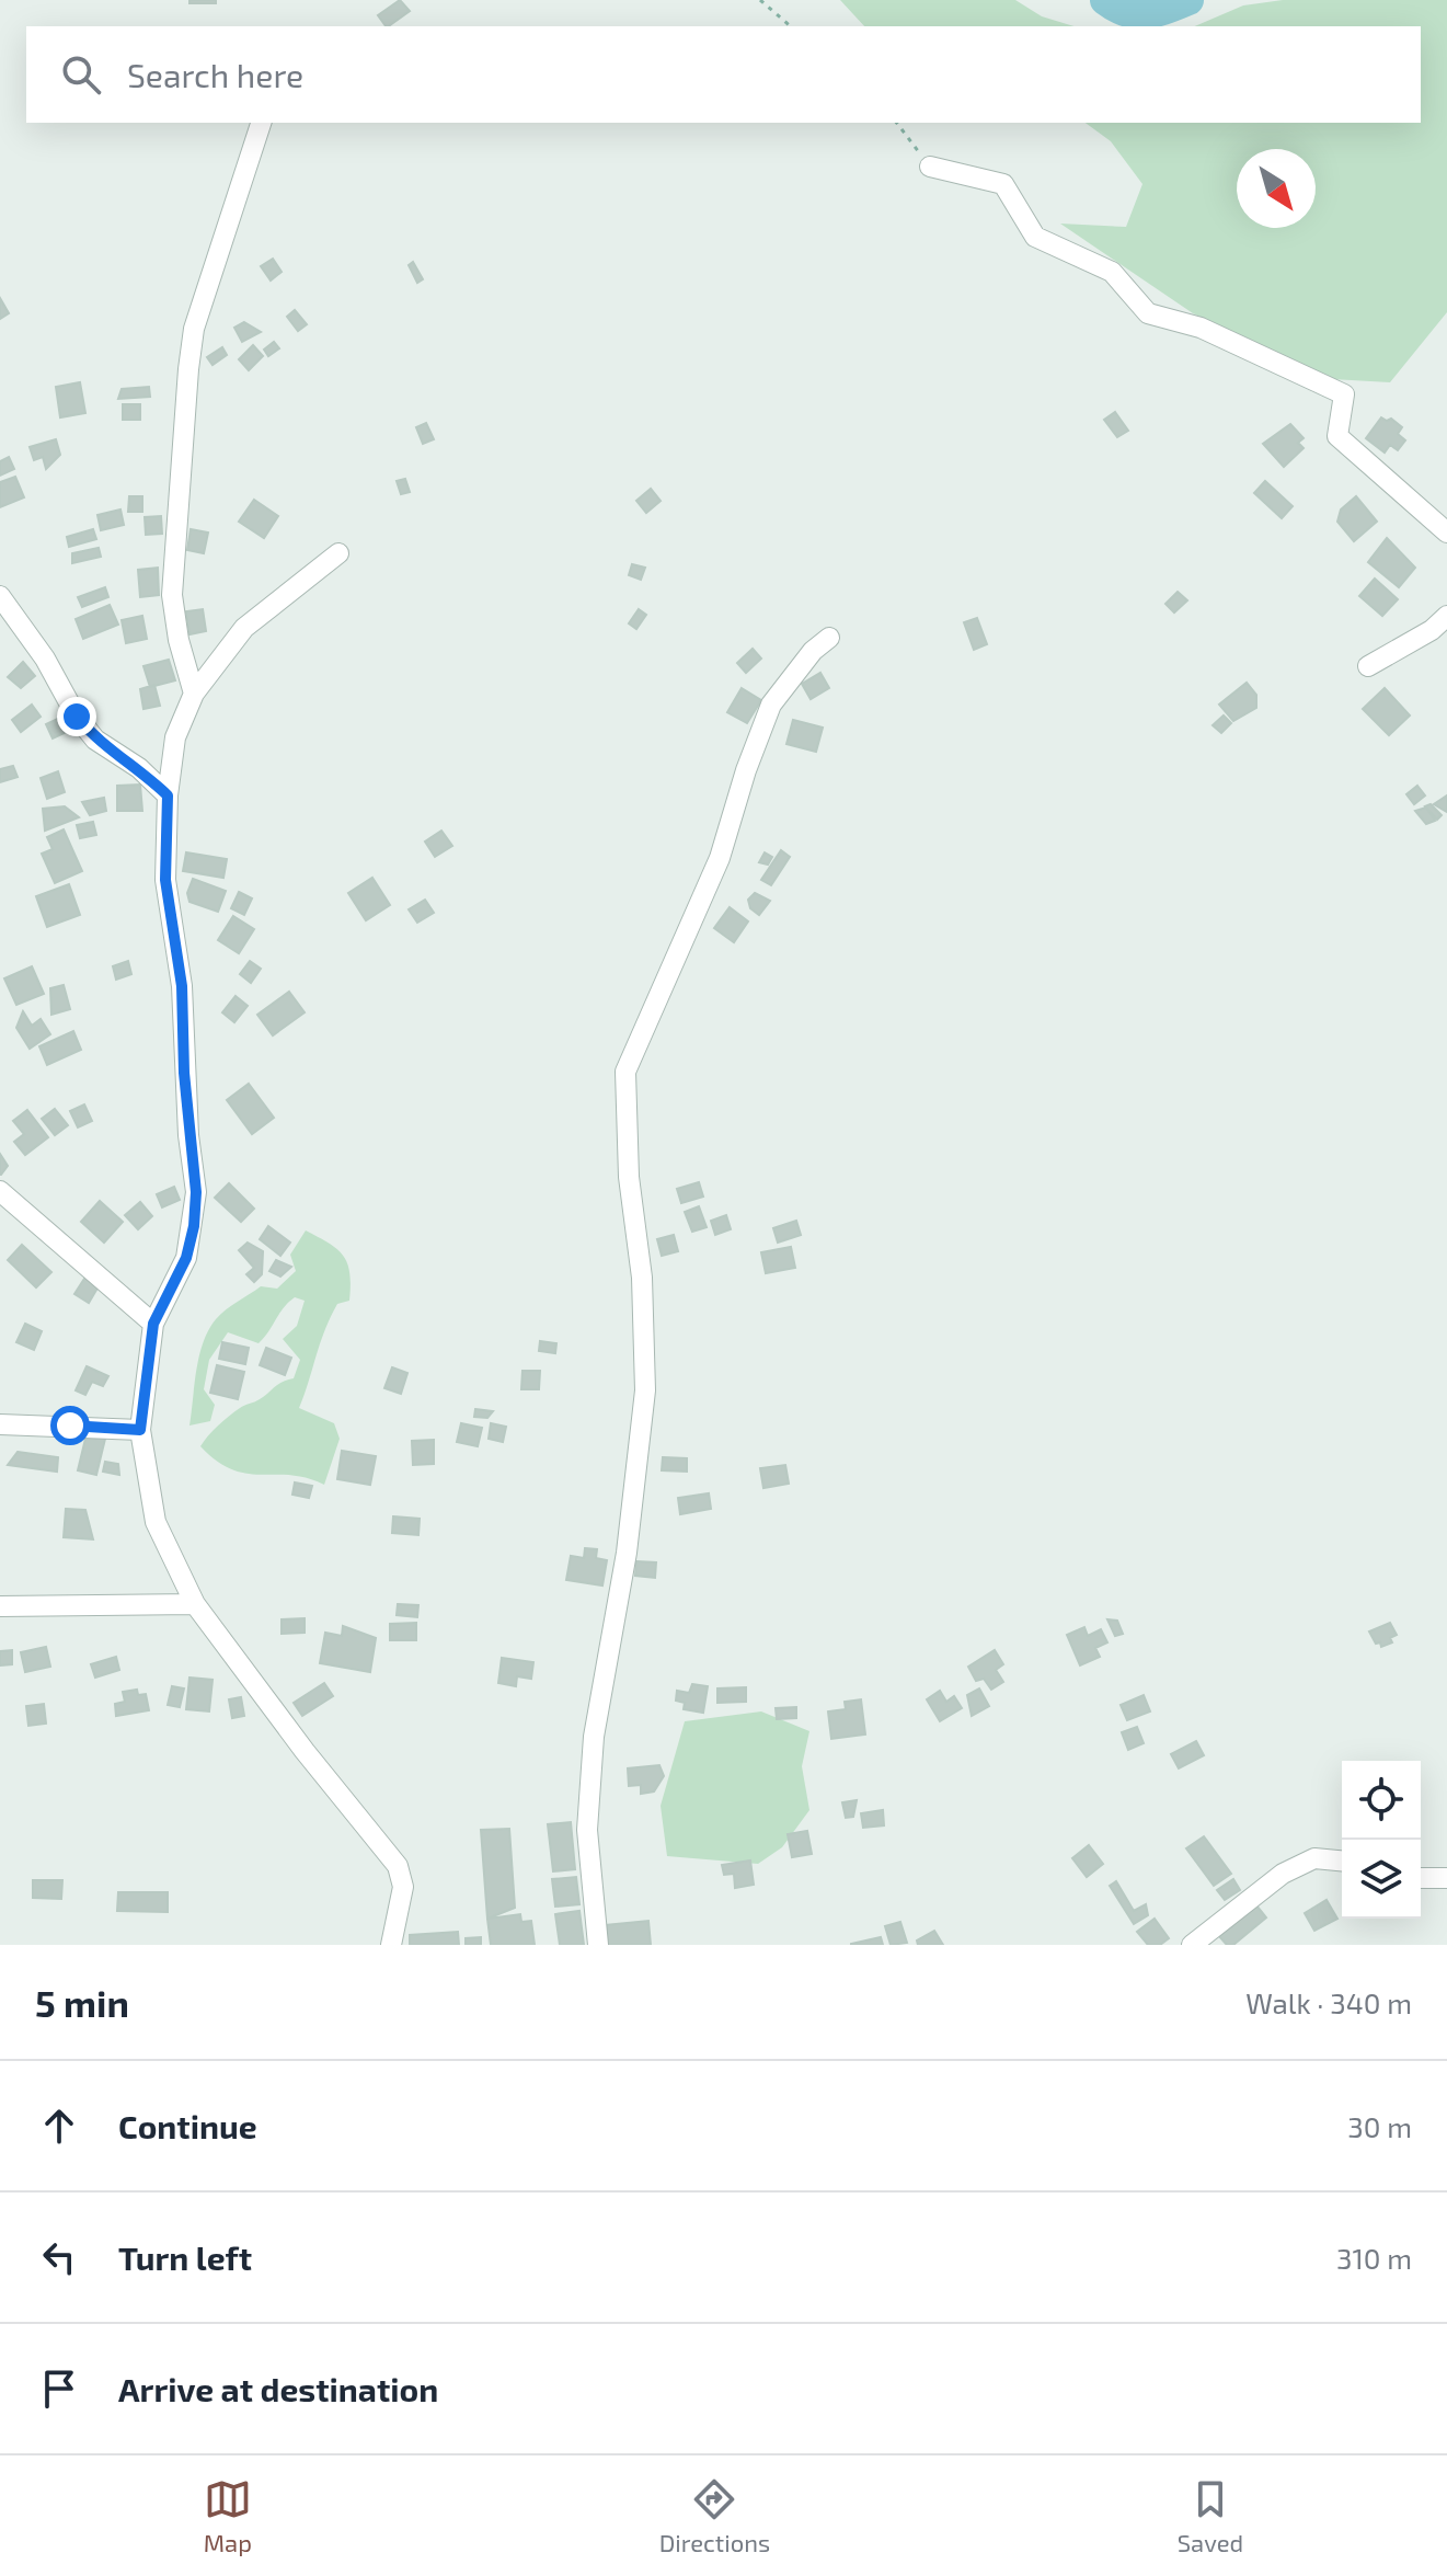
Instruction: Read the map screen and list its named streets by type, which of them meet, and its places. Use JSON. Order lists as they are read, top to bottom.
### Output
{
  "north": "bottom right",
  "page": {
    "search": "Search here",
    "heading": ["5 min", "Walk · 340 m"],
    "list": [
      ["Continue", "30 m"],
      ["Turn left", "310 m"],
      "Arrive at destination"
    ],
    "nav": ["Map", "Directions", "Saved"]
  }
}
